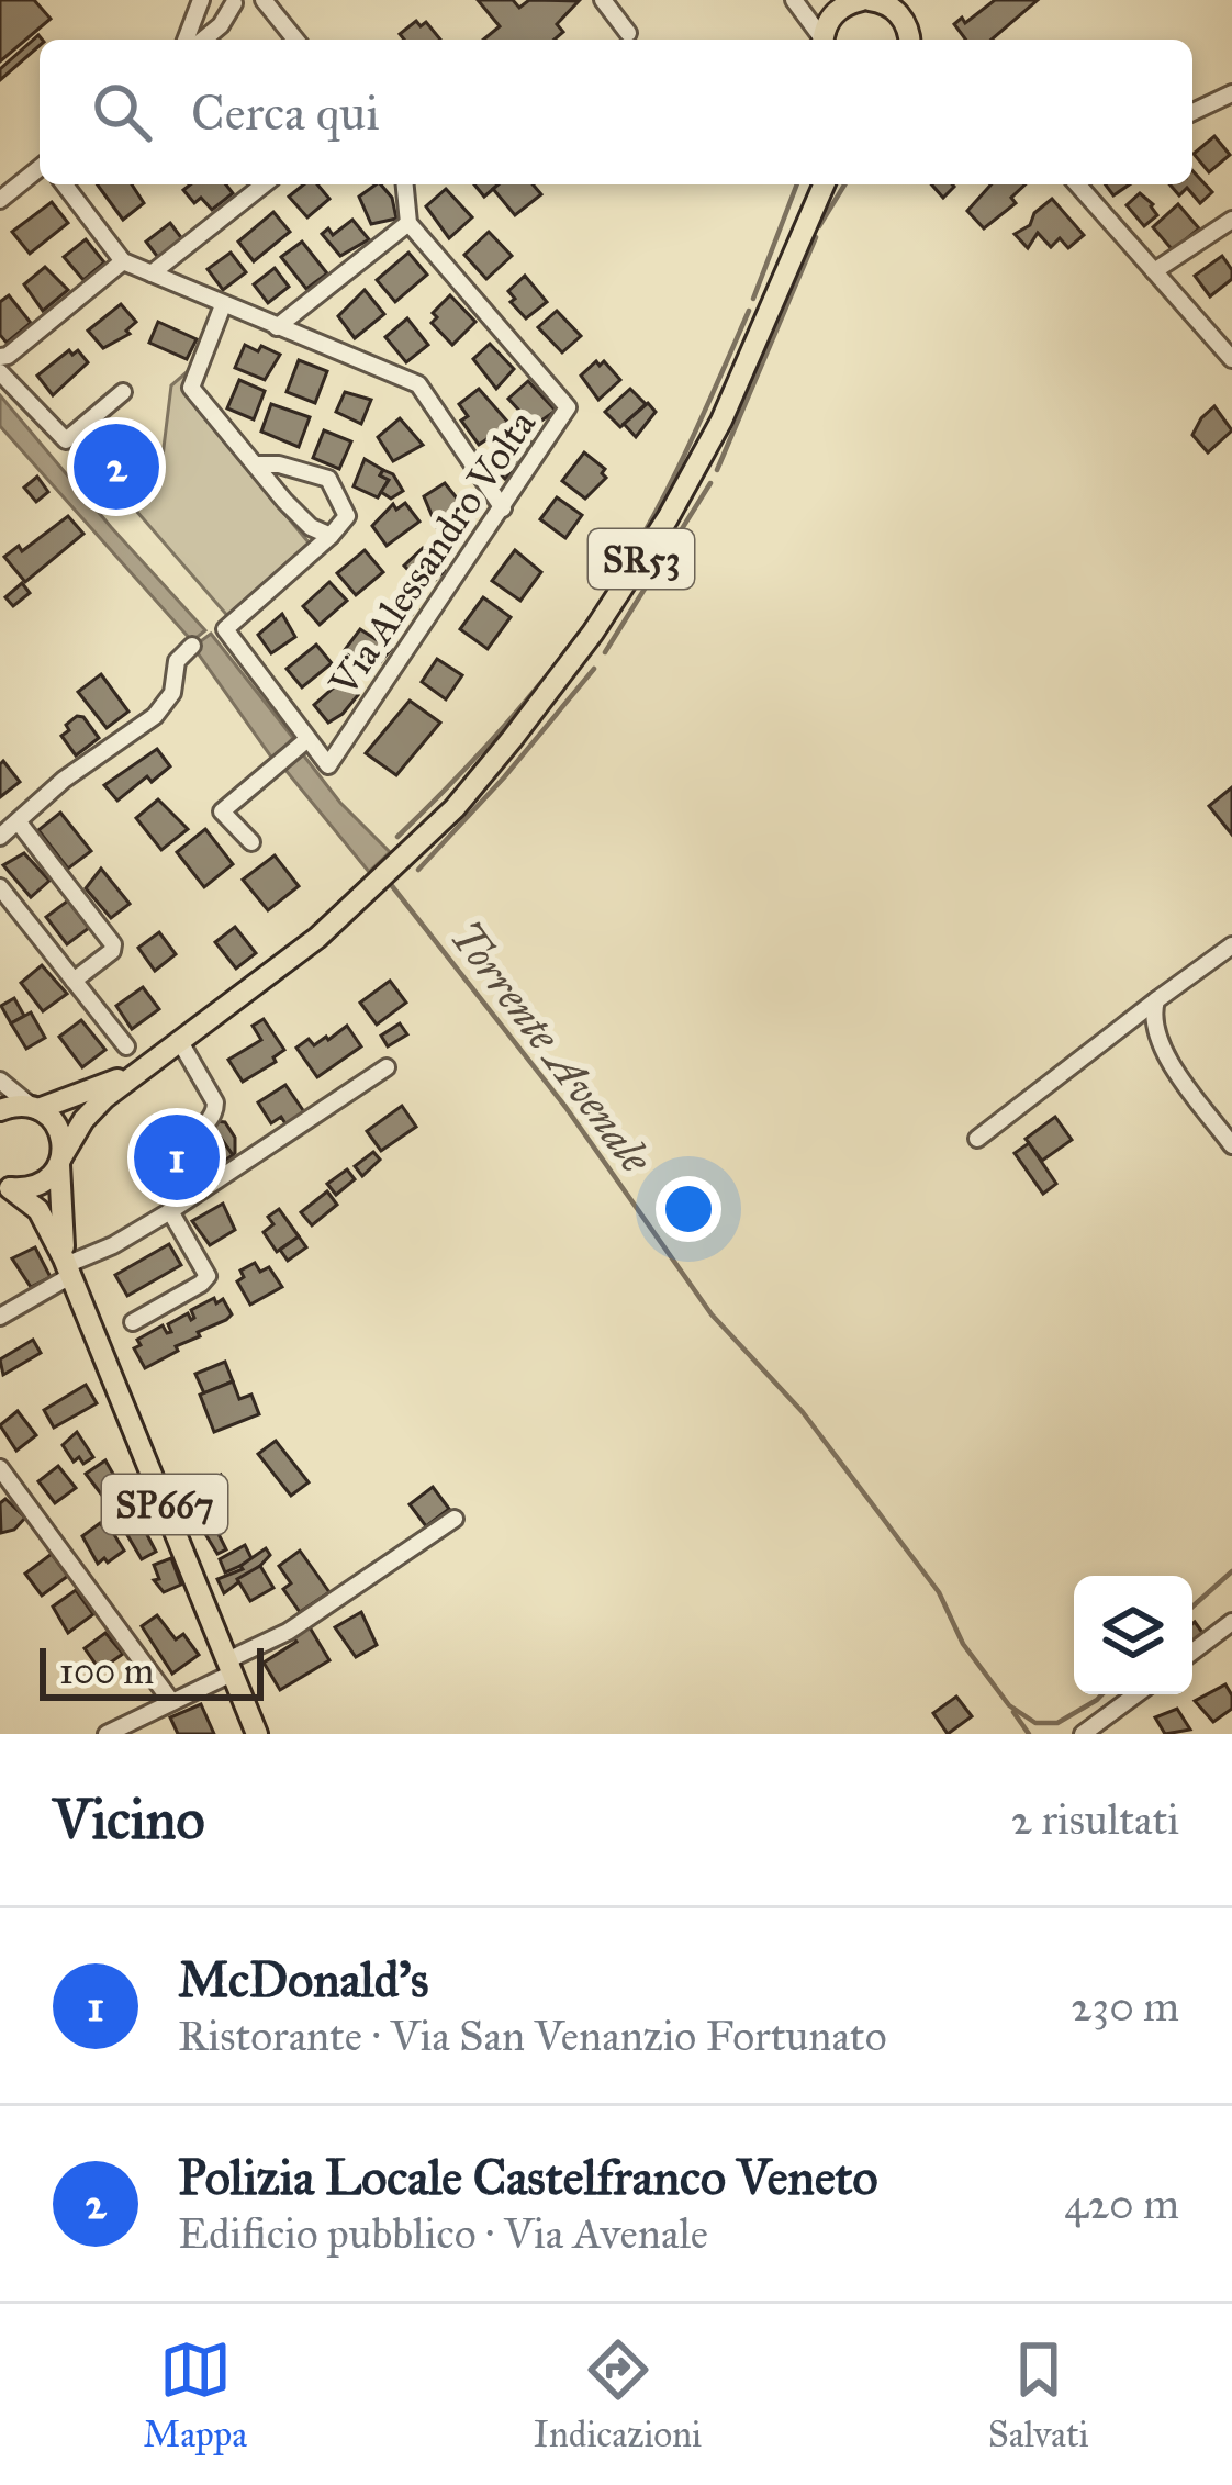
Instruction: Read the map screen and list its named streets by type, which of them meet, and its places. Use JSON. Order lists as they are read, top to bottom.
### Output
{
  "streets": {
    "main road": ["SR53", "SP667"],
    "street": ["Via Alessandro Volta"]
  },
  "crossings": [
    ["SR53", "SP667"]
  ],
  "water": ["Torrente Avenale"],
  "scale_bar": "100 m",
  "page": {
    "search": "Cerca qui",
    "pins": ["2", "1"],
    "scale": "100 m",
    "heading": ["Vicino", "2 risultati"],
    "list": [
      {
        "mark": "1",
        "name": "McDonald's",
        "note": "Ristorante · Via San Venanzio Fortunato",
        "value": "230 m"
      },
      {
        "mark": "2",
        "name": "Polizia Locale Castelfranco Veneto",
        "note": "Edificio pubblico · Via Avenale",
        "value": "420 m"
      }
    ],
    "nav": ["Mappa", "Indicazioni", "Salvati"]
  }
}
